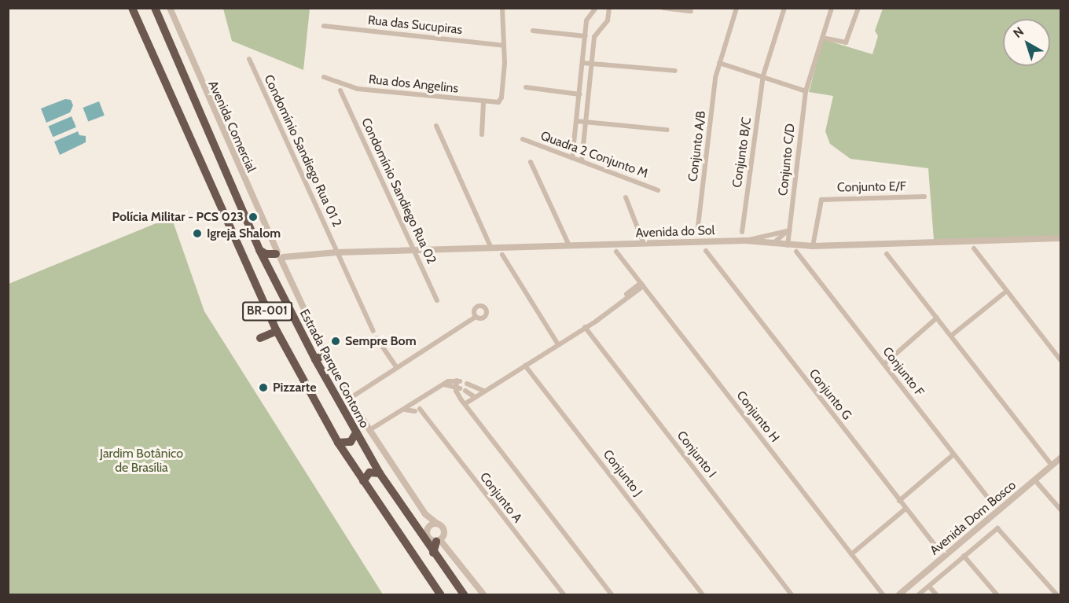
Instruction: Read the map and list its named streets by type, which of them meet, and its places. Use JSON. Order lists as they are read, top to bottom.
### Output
{
  "streets": {
    "highway": ["BR-001", "Estrada Parque Contorno"],
    "street": [
      "Rua das Sucupiras",
      "Rua dos Angelins",
      "Avenida Comercial",
      "Conjunto A/B",
      "Condomínio Sandiego Rua 01 2",
      "Conjunto B/C",
      "Quadra 2 Conjunto M",
      "Conjunto C/D",
      "Conjunto E/F",
      "Condomínio Sandiego Rua 02",
      "Avenida do Sol",
      "Conjunto F",
      "Conjunto G",
      "Conjunto H",
      "Conjunto I",
      "Conjunto J",
      "Conjunto A",
      "Avenida Dom Bosco"
    ]
  },
  "crossings": [
    ["Rua das Sucupiras", "Rua dos Angelins"],
    ["Avenida Comercial", "Avenida do Sol"],
    ["Condomínio Sandiego Rua 01 2", "Avenida do Sol"],
    ["Conjunto C/D", "Avenida do Sol"],
    ["Conjunto E/F", "Avenida do Sol"],
    ["Condomínio Sandiego Rua 02", "Avenida do Sol"]
  ],
  "parks": ["Jardim Botânico de Brasília"],
  "places": [
    "Polícia Militar - PCS 023",
    "Igreja Shalom",
    "Sempre Bom",
    "Pizzarte"
  ],
  "north": "top left"
}
